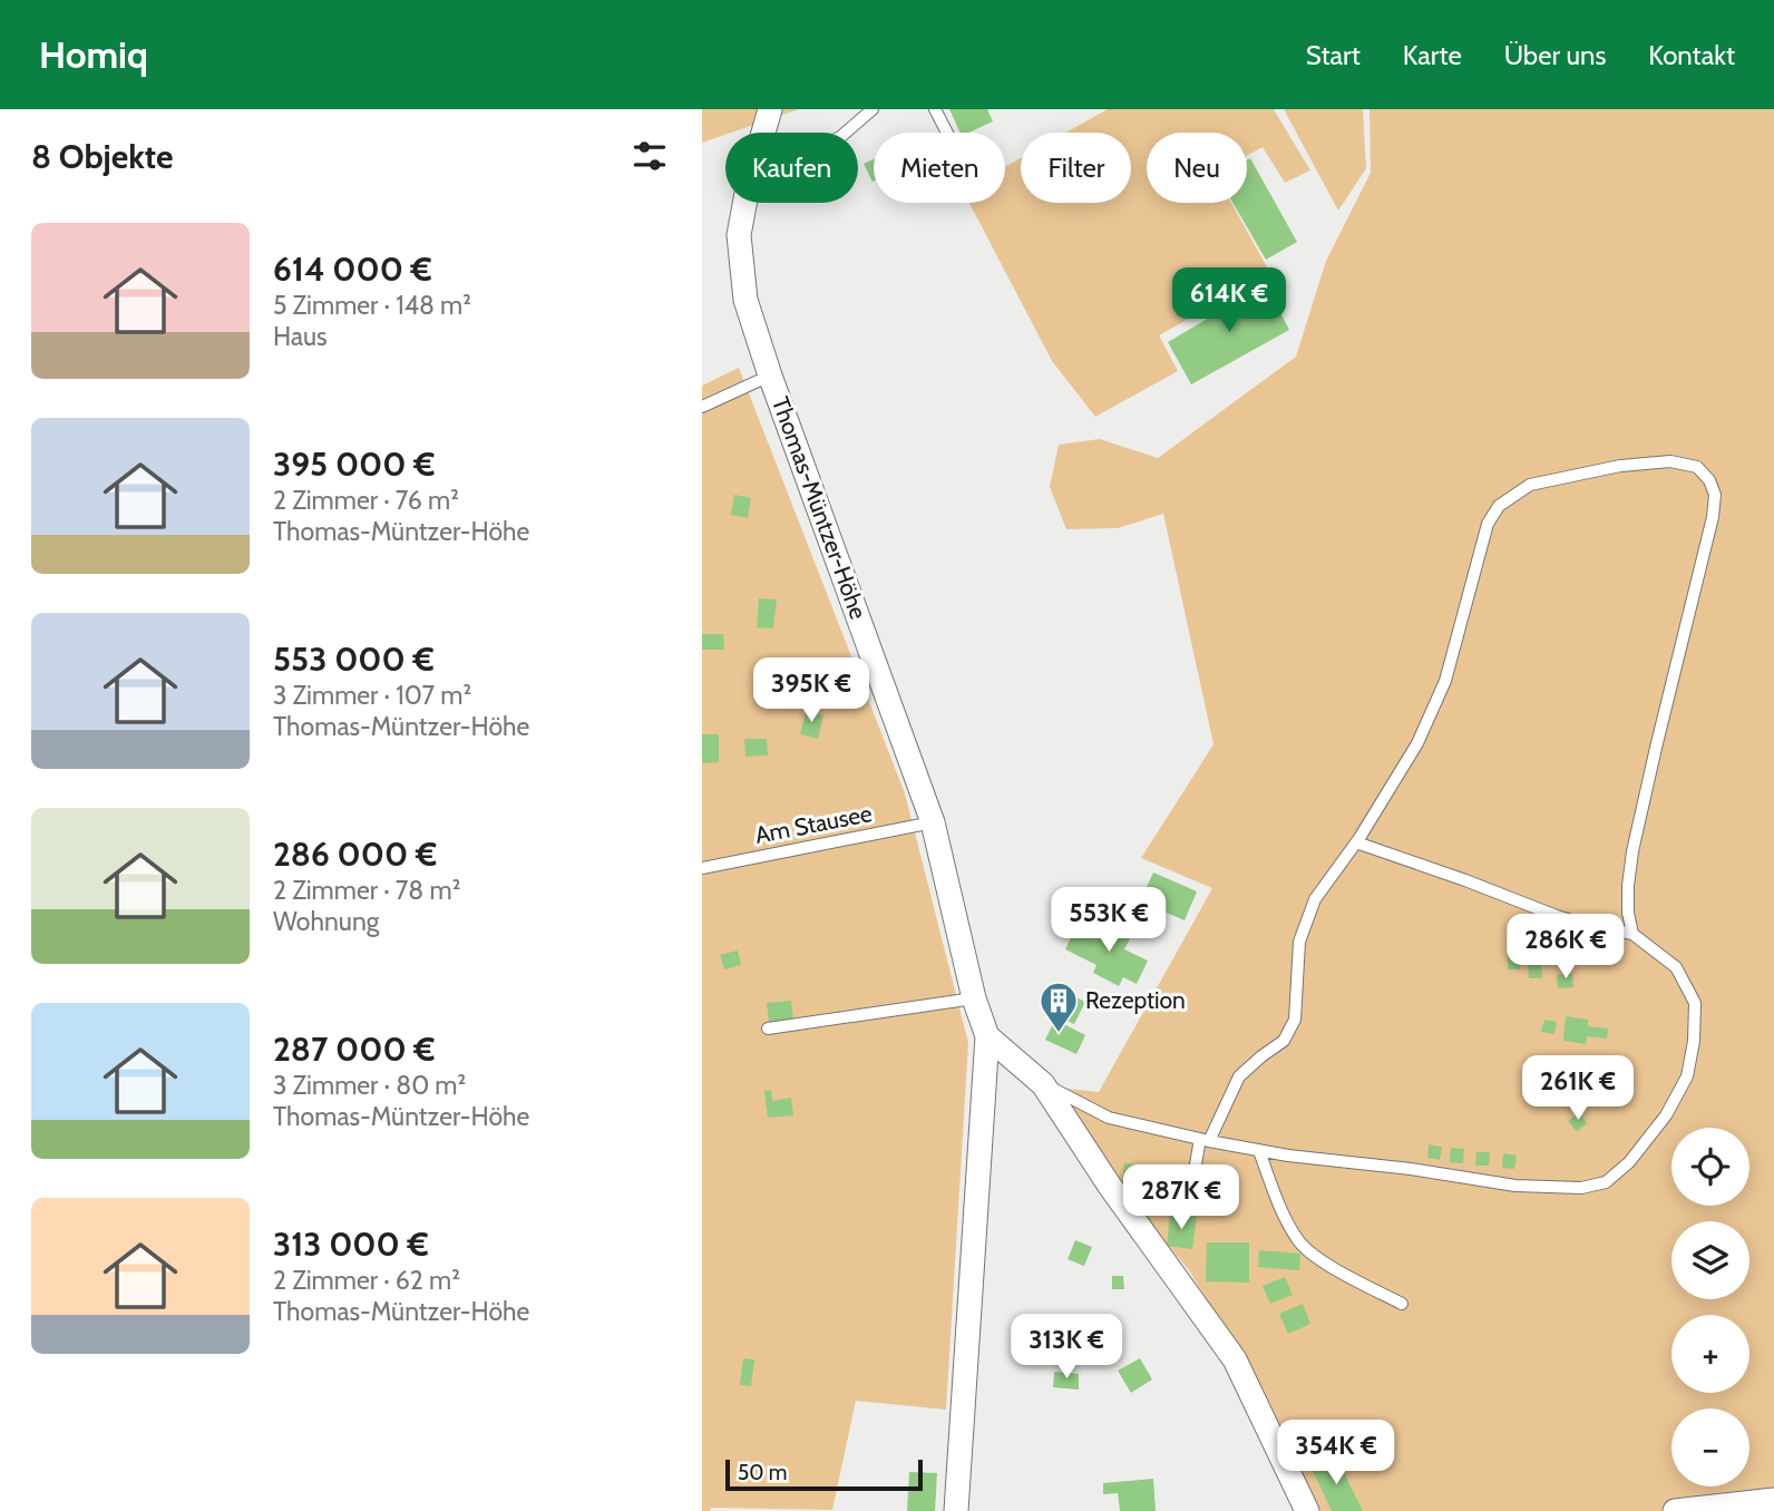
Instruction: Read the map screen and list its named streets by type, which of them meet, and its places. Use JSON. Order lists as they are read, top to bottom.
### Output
{
  "streets": {
    "street": ["Thomas-Müntzer-Höhe"],
    "lane": ["Am Stausee"]
  },
  "crossings": [
    ["Thomas-Müntzer-Höhe", "Am Stausee"]
  ],
  "places": {
    "building": ["Rezeption"]
  },
  "scale_bar": "50 m",
  "page": {
    "header": "Homiq",
    "nav": [
      "Start",
      "Karte",
      "Über uns",
      "Kontakt"
    ],
    "heading": "8 Objekte",
    "chip": [
      "Kaufen",
      "Mieten",
      "Filter",
      "Neu"
    ],
    "list": [
      {
        "name": "614 000 €",
        "note": "5 Zimmer · 148 m² · Haus"
      },
      {
        "name": "395 000 €",
        "note": "2 Zimmer · 76 m² · Thomas-Müntzer-Höhe"
      },
      {
        "name": "553 000 €",
        "note": "3 Zimmer · 107 m² · Thomas-Müntzer-Höhe"
      },
      {
        "name": "286 000 €",
        "note": "2 Zimmer · 78 m² · Wohnung"
      },
      {
        "name": "287 000 €",
        "note": "3 Zimmer · 80 m² · Thomas-Müntzer-Höhe"
      },
      {
        "name": "313 000 €",
        "note": "2 Zimmer · 62 m² · Thomas-Müntzer-Höhe"
      }
    ],
    "price": [
      "614K €",
      "395K €",
      "553K €",
      "286K €",
      "261K €",
      "287K €",
      "313K €",
      "354K €"
    ],
    "map_buttons": ["+", "−"],
    "scale": "50 m"
  }
}
